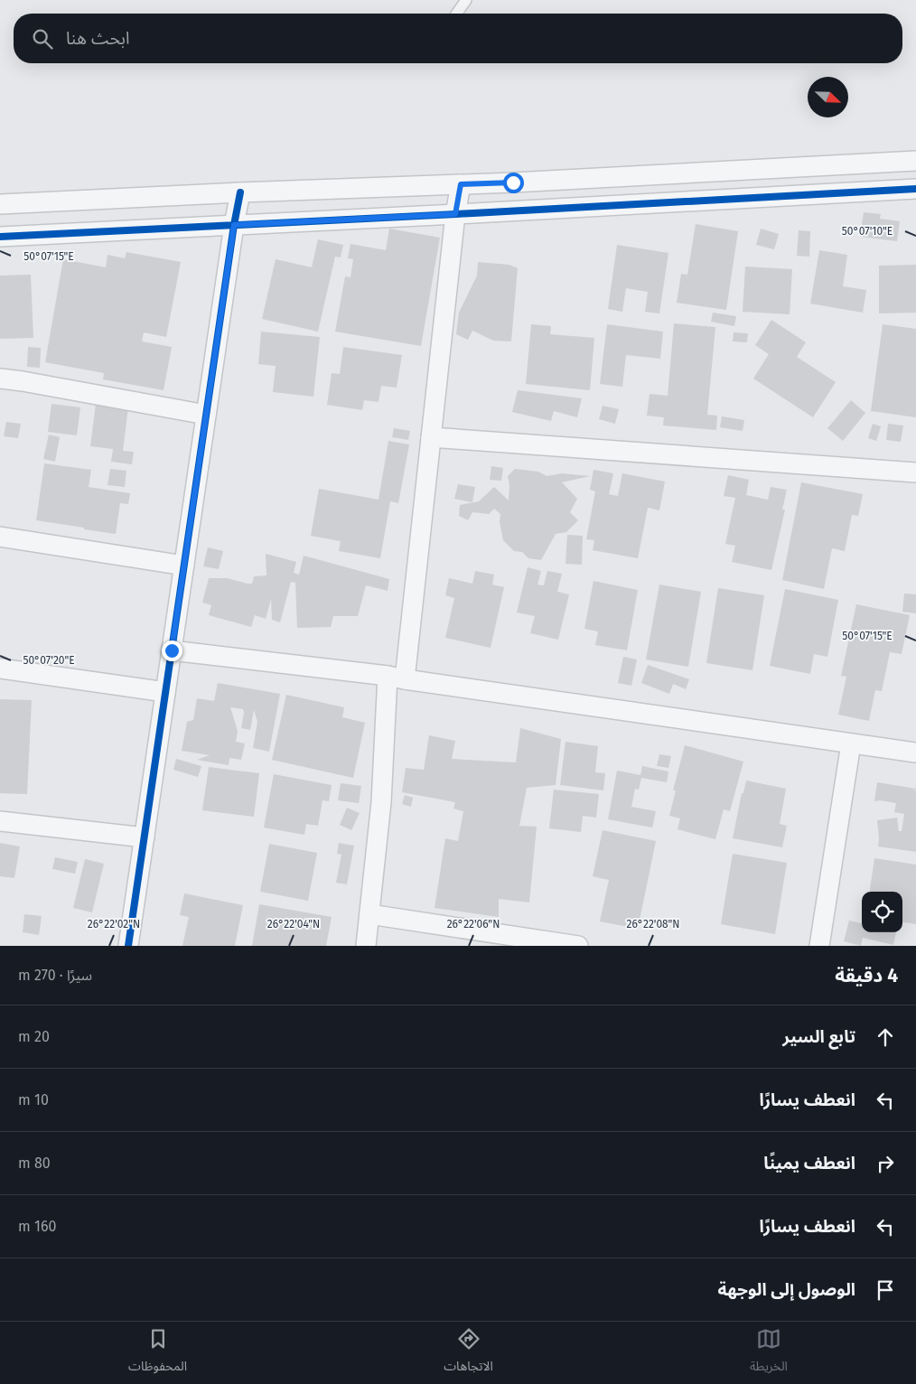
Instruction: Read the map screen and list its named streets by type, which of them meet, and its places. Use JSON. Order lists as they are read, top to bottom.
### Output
{
  "north": "bottom right",
  "page": {
    "search": "ابحث هنا",
    "heading": ["4 دقيقة", "سيرًا · 270 m"],
    "list": [
      ["تابع السير", "20 m"],
      ["انعطف يسارًا", "10 m"],
      ["انعطف يمينًا", "80 m"],
      ["انعطف يسارًا", "160 m"],
      "الوصول إلى الوجهة"
    ],
    "nav": ["الخريطة", "الاتجاهات", "المحفوظات"]
  },
  "coordinates": [
    "50°07'10\"E",
    "50°07'15\"E",
    "50°07'20\"E",
    "26°22'02\"N",
    "26°22'04\"N",
    "26°22'06\"N",
    "26°22'08\"N"
  ]
}
